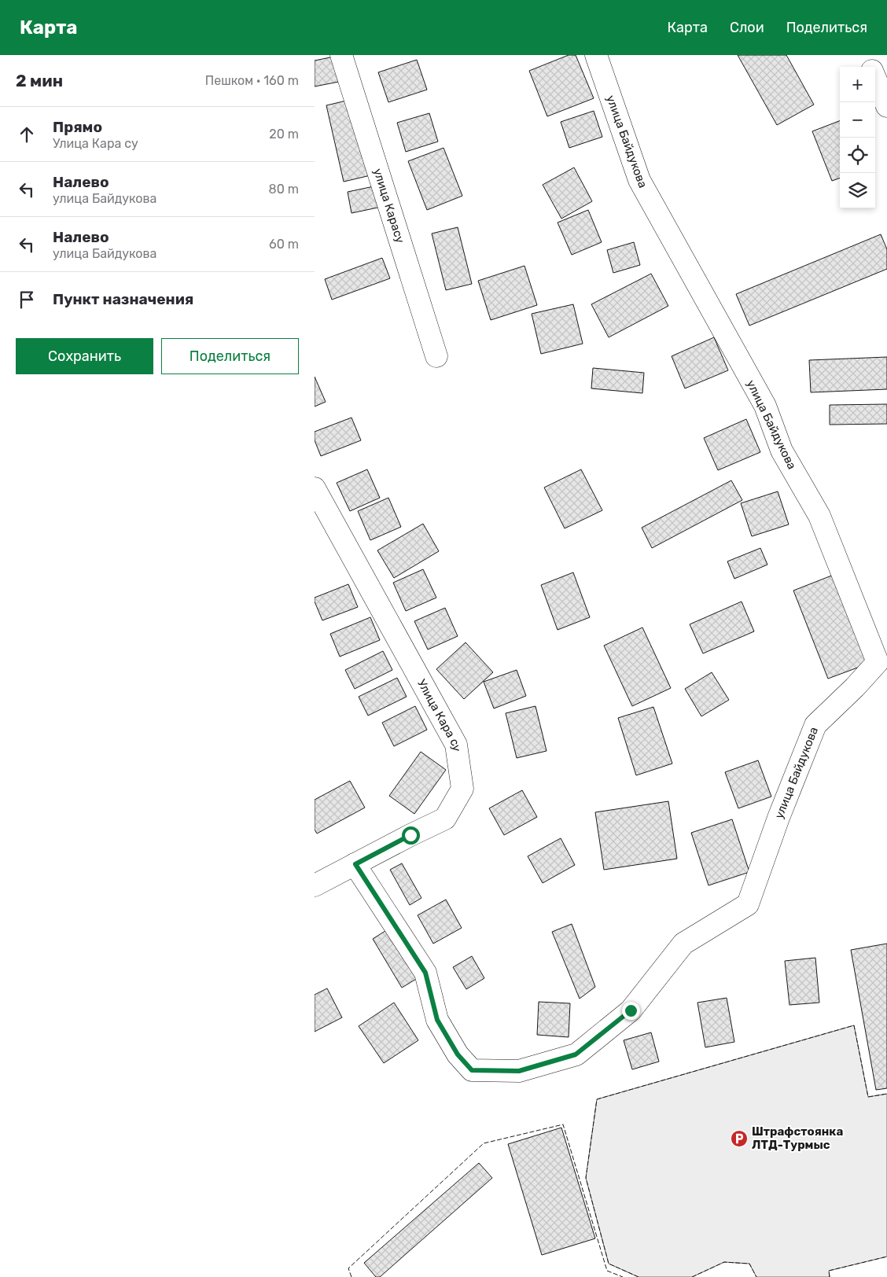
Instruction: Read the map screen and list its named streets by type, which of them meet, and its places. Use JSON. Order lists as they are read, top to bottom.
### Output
{
  "streets": {
    "street": ["улица Байдукова", "улица Карасу", "Улица Кара су"]
  },
  "crossings": [
    ["улица Байдукова", "Улица Кара су"]
  ],
  "places": {
    "parking": ["Штрафстоянка ЛТД-Турмыс"]
  },
  "page": {
    "header": "Карта",
    "nav": ["Карта", "Слои", "Поделиться"],
    "heading": ["2 мин", "Пешком · 160 m"],
    "map_buttons": ["+", "−"],
    "list": [
      ["Прямо", "Улица Кара су", "20 m"],
      ["Налево", "улица Байдукова", "80 m"],
      ["Налево", "улица Байдукова", "60 m"],
      "Пункт назначения"
    ],
    "buttons": ["Сохранить", "Поделиться"]
  }
}
